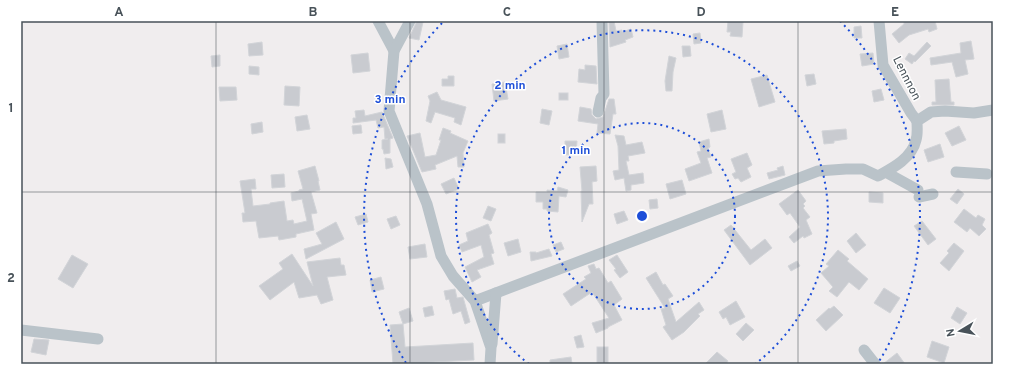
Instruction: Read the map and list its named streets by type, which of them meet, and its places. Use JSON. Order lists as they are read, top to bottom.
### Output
{
  "streets": {
    "street": ["Lennnon"]
  },
  "north": "left",
  "grid": {
    "columns": [
      "A",
      "B",
      "C",
      "D",
      "E"
    ],
    "rows": ["1", "2"]
  },
  "rings": ["2 min", "3 min", "1 min"]
}
